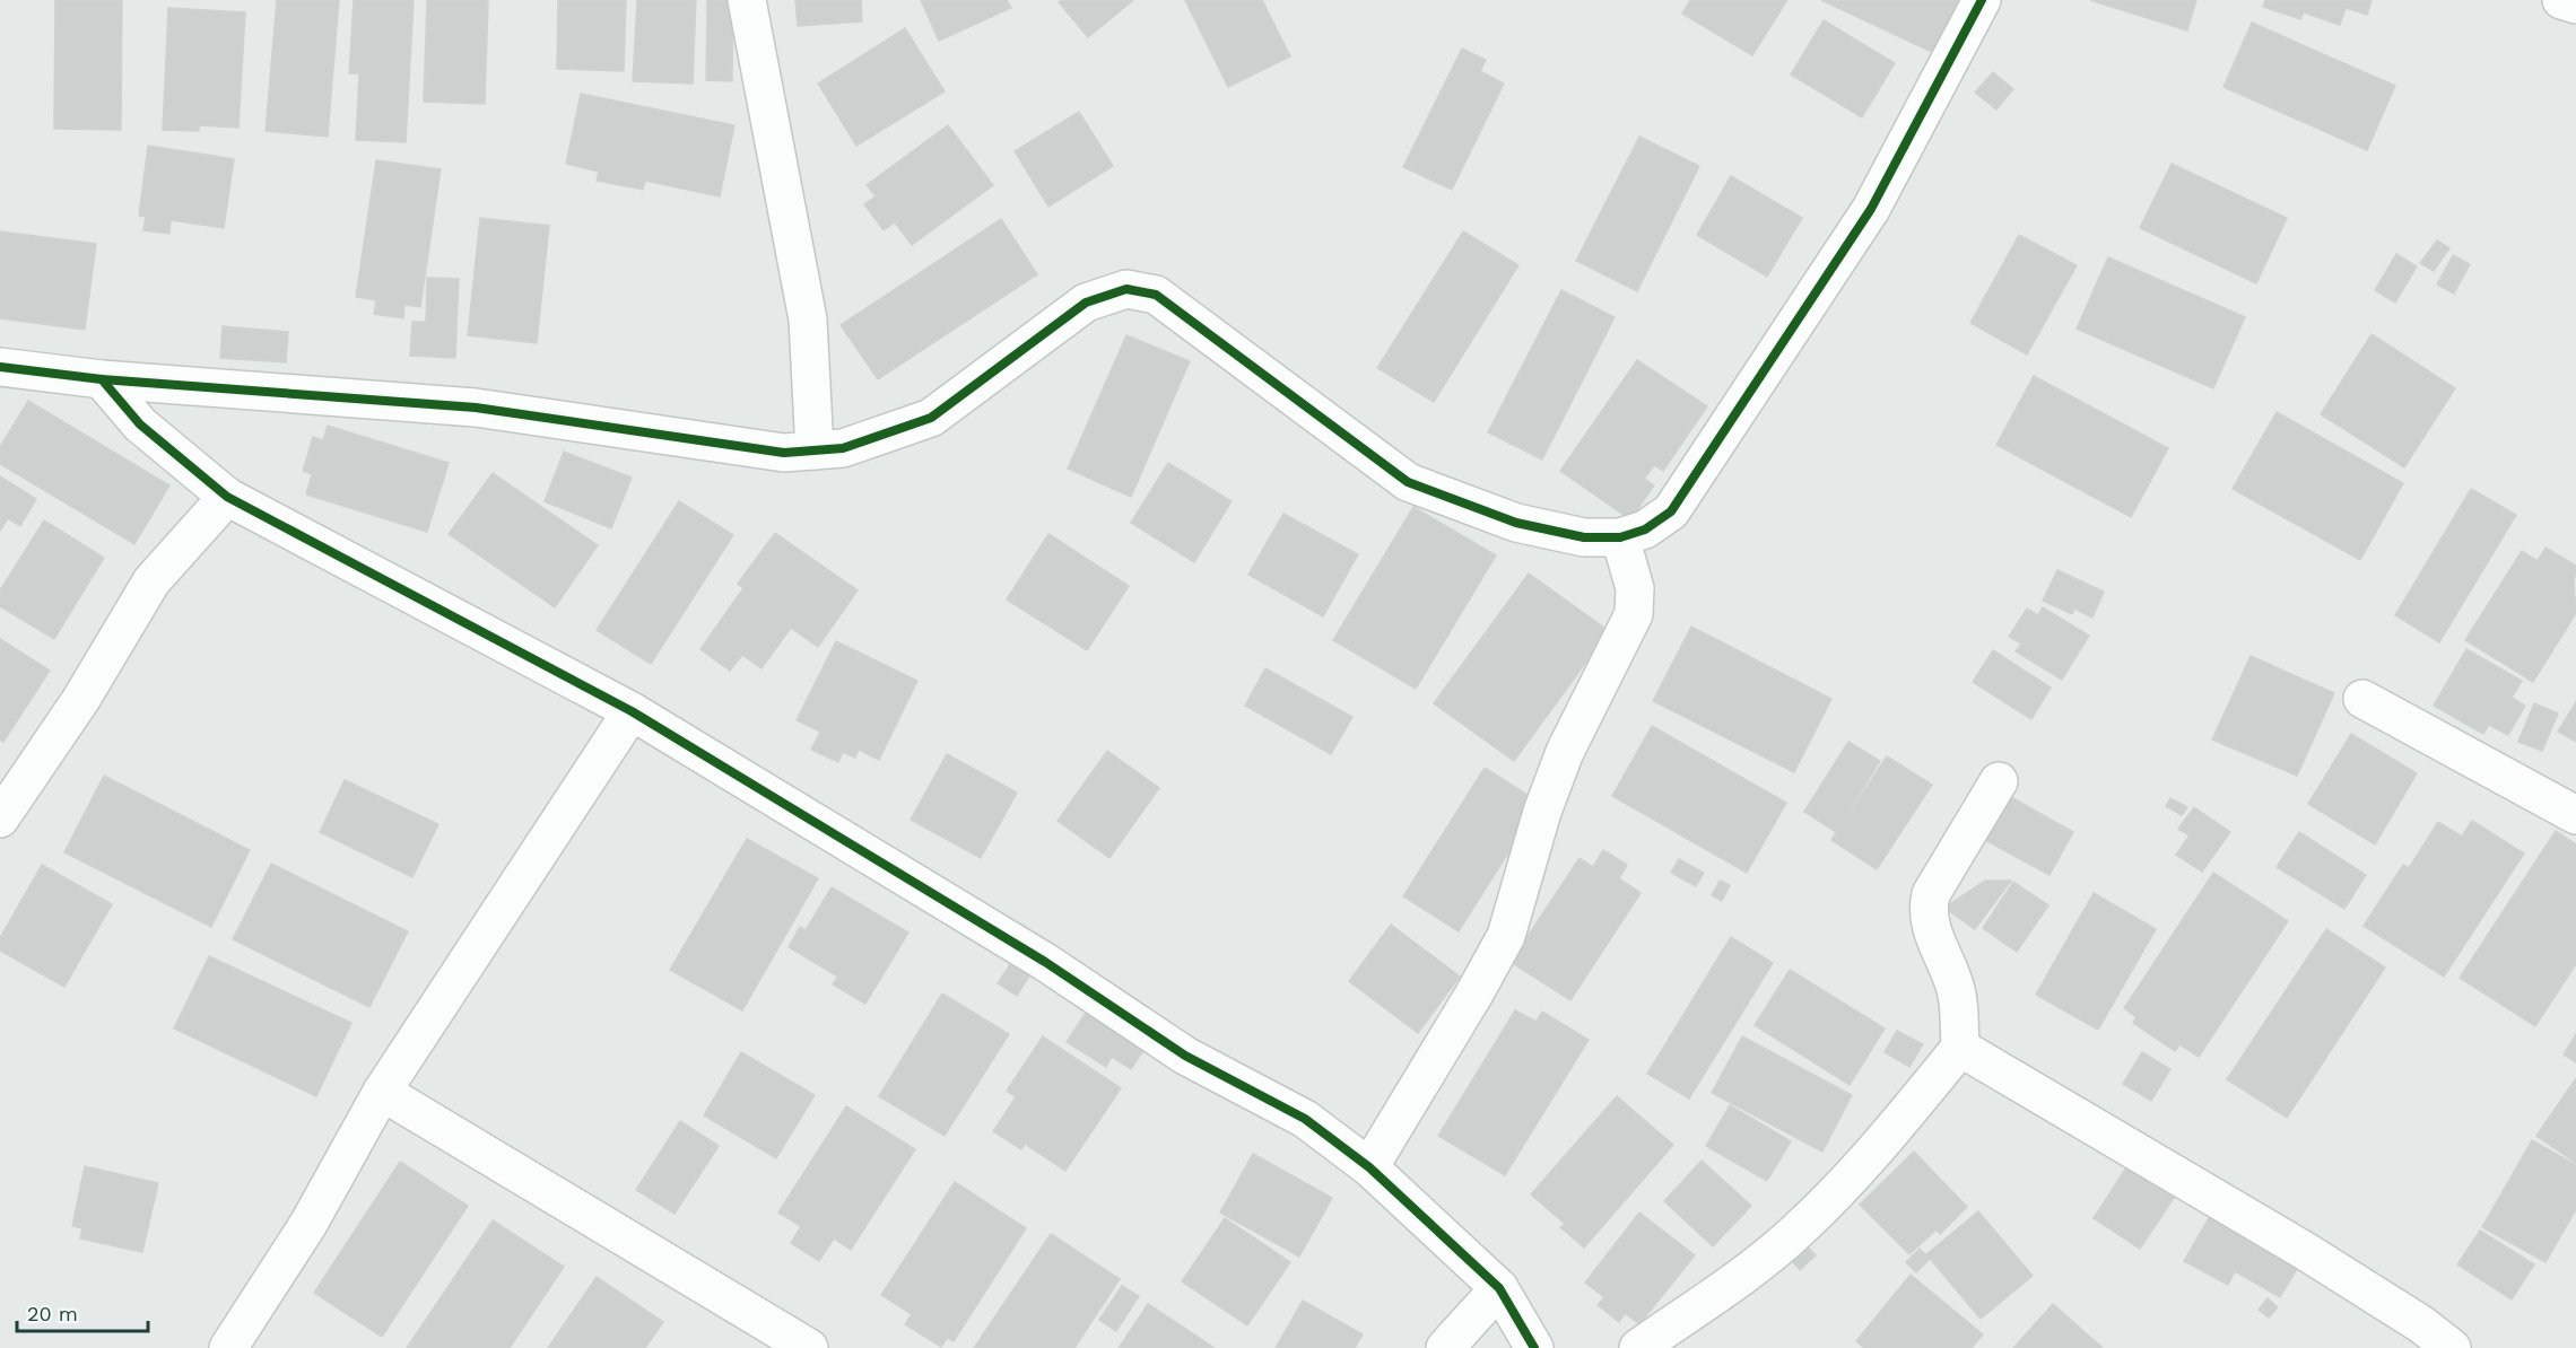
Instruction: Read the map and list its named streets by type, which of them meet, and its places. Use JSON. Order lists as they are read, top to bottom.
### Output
{
  "scale_bar": "20 m"
}
